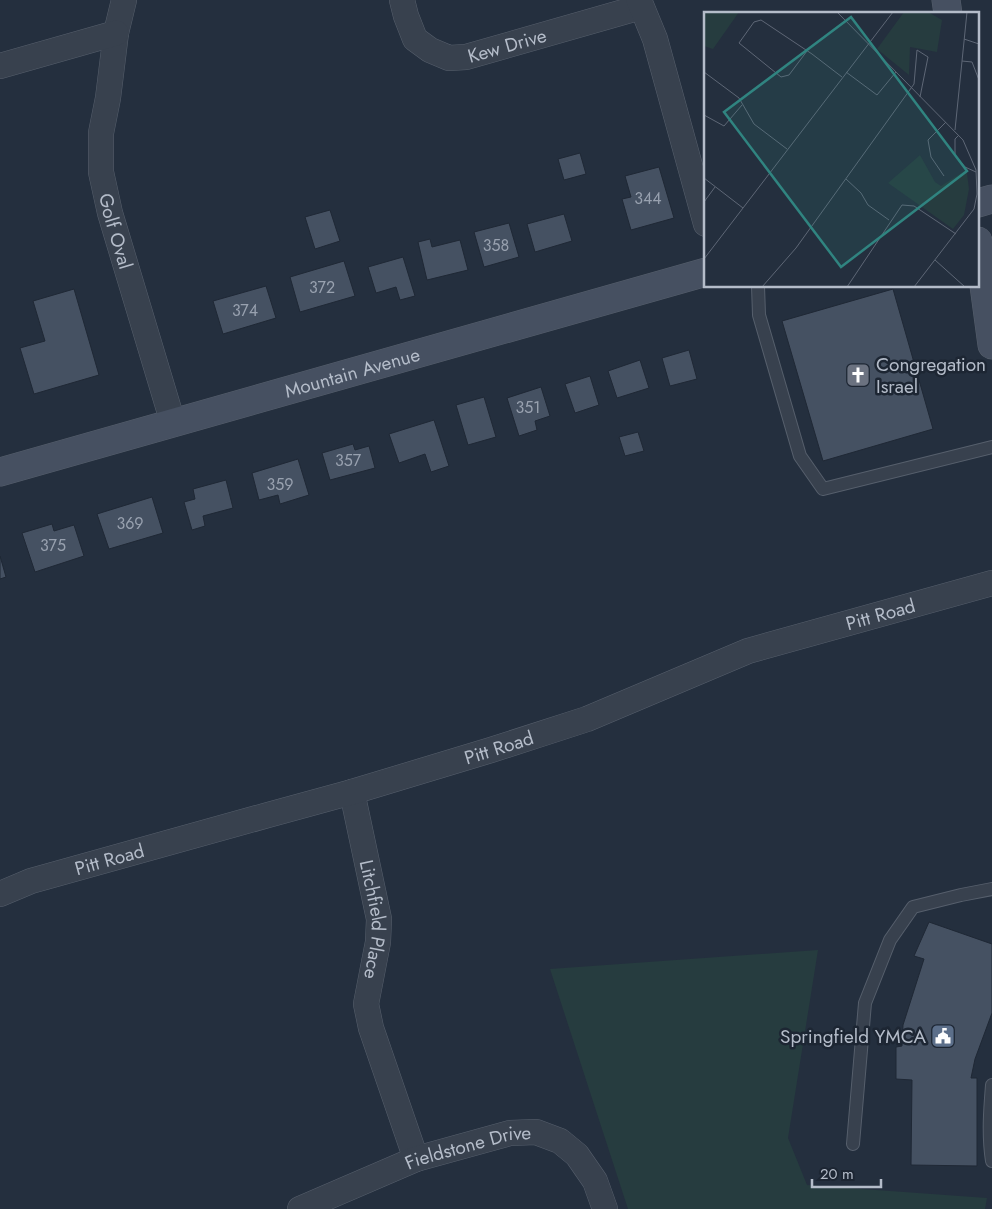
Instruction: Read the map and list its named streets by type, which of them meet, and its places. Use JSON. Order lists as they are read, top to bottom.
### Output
{
  "streets": {
    "street": [
      "Kew Drive",
      "Golf Oval",
      "Mountain Avenue",
      "Pitt Road",
      "Litchfield Place",
      "Fieldstone Drive"
    ]
  },
  "crossings": [
    ["Golf Oval", "Mountain Avenue"],
    ["Pitt Road", "Litchfield Place"],
    ["Litchfield Place", "Fieldstone Drive"]
  ],
  "places": {
    "church": ["Congregation Israel"],
    "public building": ["Springfield YMCA"]
  },
  "house_numbers": [
    "344",
    "358",
    "372",
    "374",
    "351",
    "357",
    "359",
    "369",
    "375"
  ],
  "scale_bar": "20 m"
}
